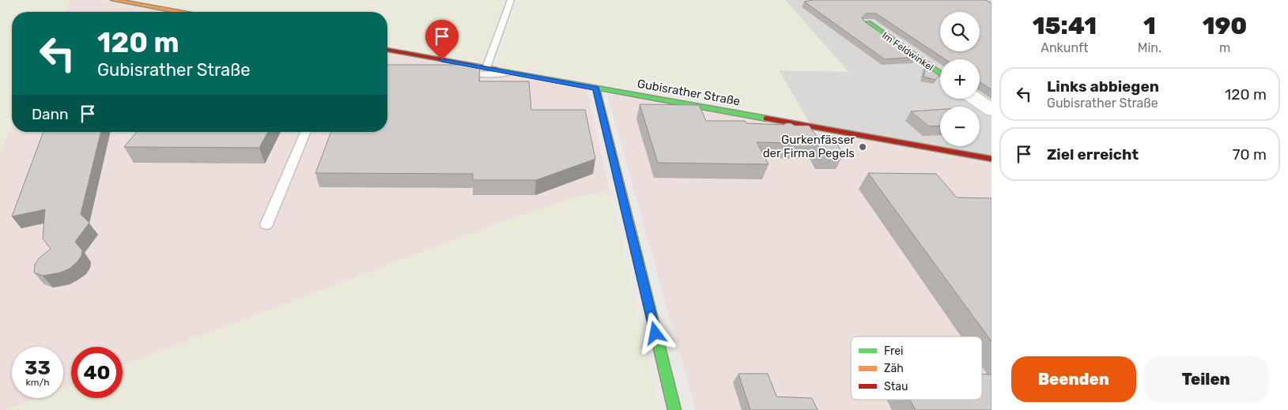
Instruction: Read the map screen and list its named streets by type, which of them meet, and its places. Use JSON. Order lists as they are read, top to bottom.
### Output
{
  "streets": {
    "street": ["Im Feldwinkel", "Gubisrather Straße"]
  },
  "places": ["Gurkenfässer der Firma Pegels"],
  "legend": ["Frei", "Zäh", "Stau"],
  "page": {
    "eta": [
      "15:41",
      "Ankunft",
      "1",
      "Min.",
      "190",
      "m"
    ],
    "map_buttons": ["+", "−"],
    "turn": ["120 m", "Gubisrather Straße"],
    "list": [
      {
        "name": "Links abbiegen",
        "note": "Gubisrather Straße",
        "value": "120 m"
      },
      {
        "name": "Ziel erreicht",
        "value": "70 m"
      }
    ],
    "then": "Dann",
    "speed": "33 km/h",
    "limit": "40",
    "buttons": ["Beenden", "Teilen"]
  }
}
